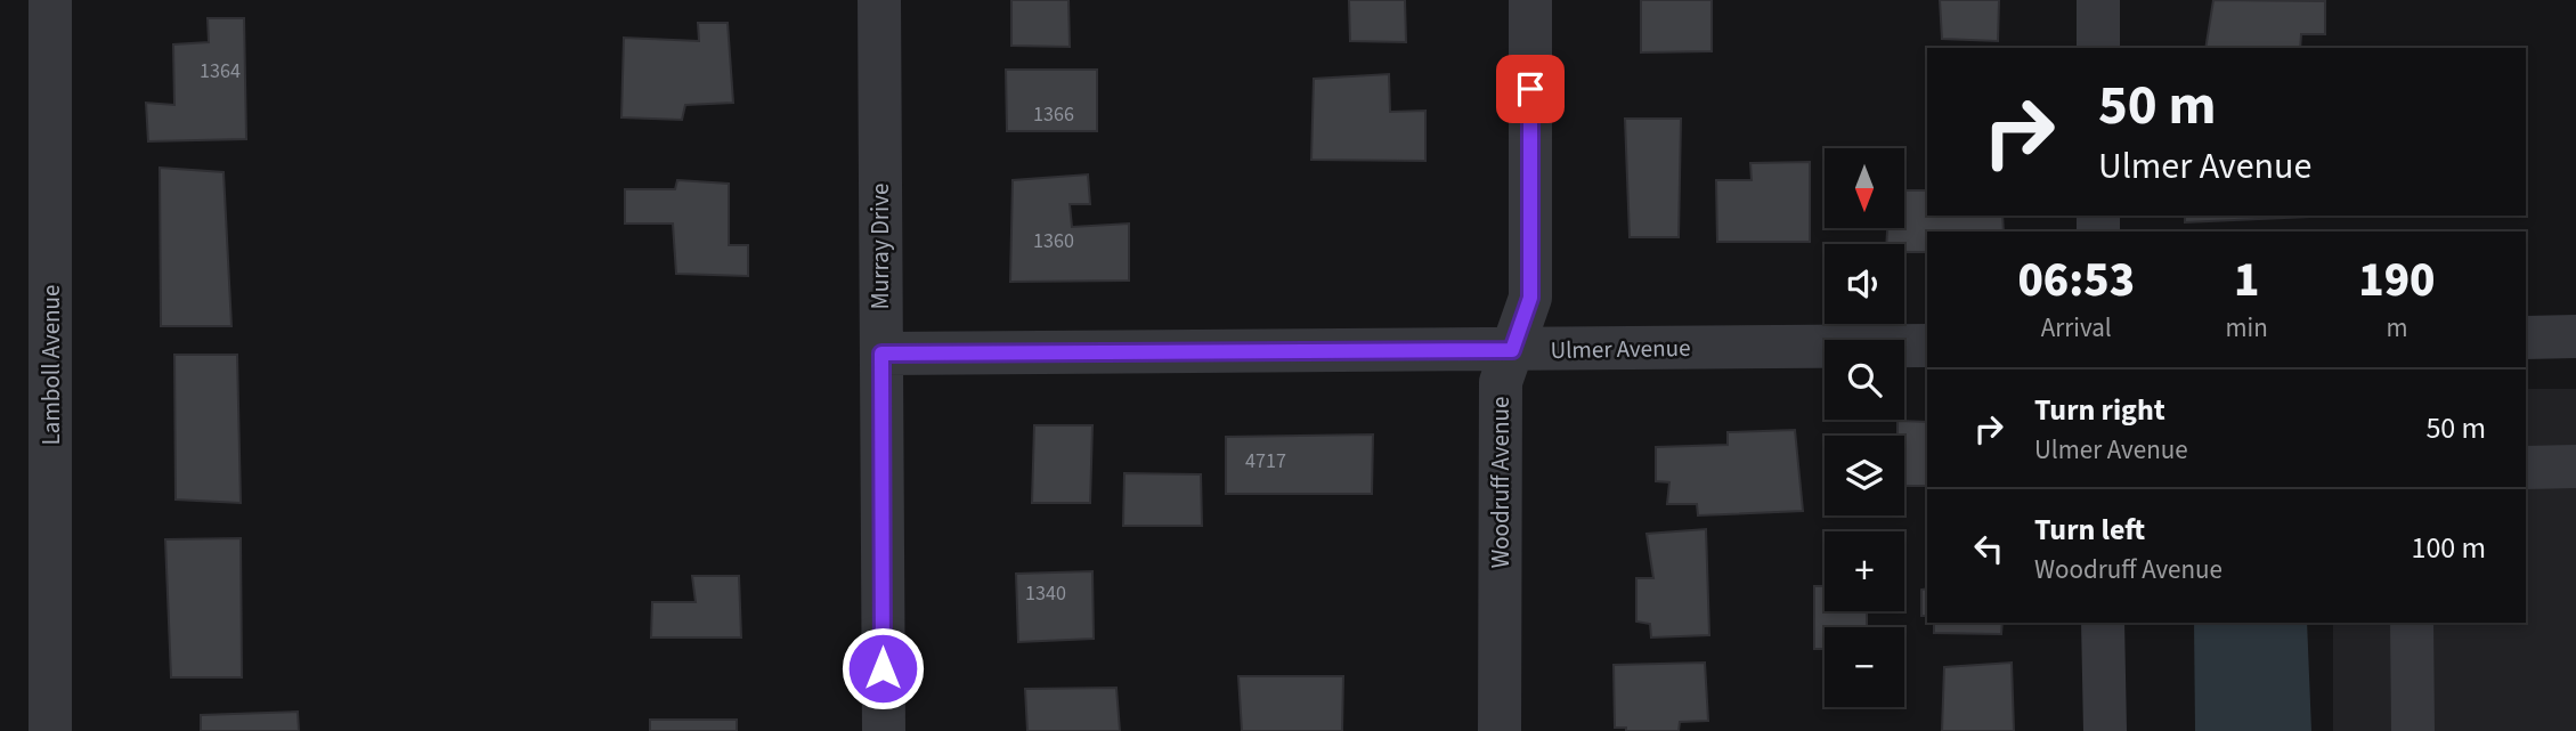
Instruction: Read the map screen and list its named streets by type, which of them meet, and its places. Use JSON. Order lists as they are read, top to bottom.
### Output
{
  "streets": {
    "street": [
      "Murray Drive",
      "Ulmer Avenue",
      "Lamboll Avenue",
      "Woodruff Avenue"
    ]
  },
  "crossings": [
    ["Murray Drive", "Ulmer Avenue"],
    ["Ulmer Avenue", "Woodruff Avenue"]
  ],
  "house_numbers": [
    "1364",
    "1366",
    "1360",
    "4717",
    "1340"
  ],
  "north": "bottom",
  "page": {
    "turn": ["50 m", "Ulmer Avenue"],
    "map_buttons": ["+", "−"],
    "eta": [
      "06:53",
      "Arrival",
      "1",
      "min",
      "190",
      "m"
    ],
    "list": [
      {
        "name": "Turn right",
        "note": "Ulmer Avenue",
        "value": "50 m"
      },
      {
        "name": "Turn left",
        "note": "Woodruff Avenue",
        "value": "100 m"
      }
    ]
  }
}
